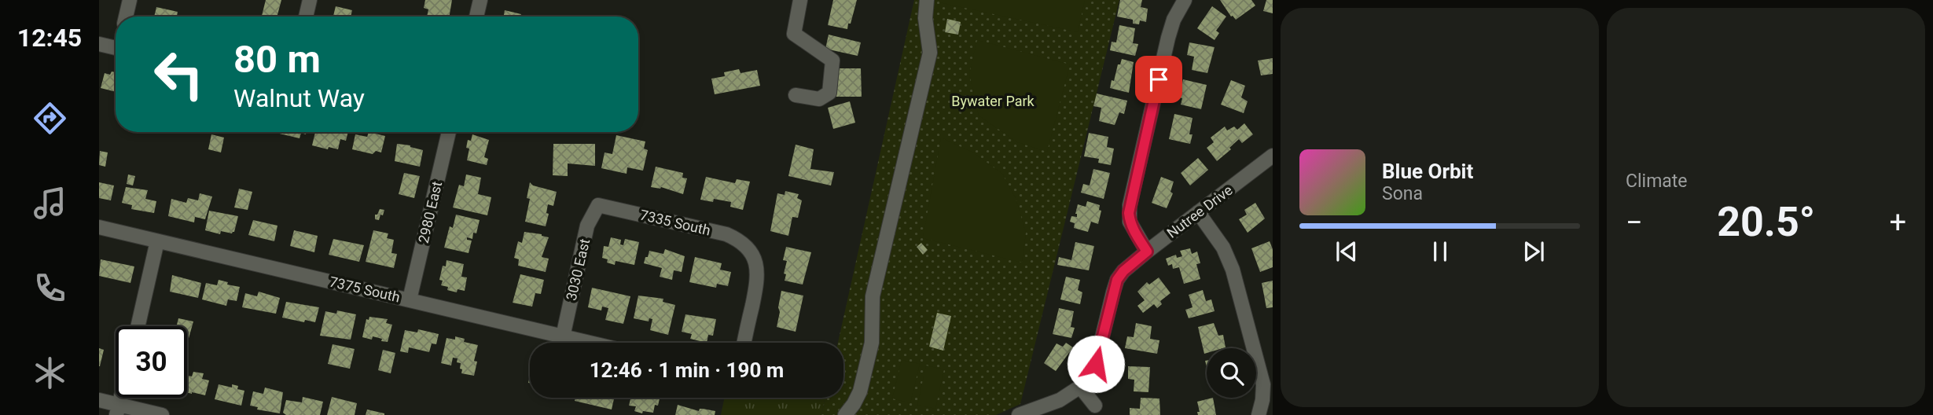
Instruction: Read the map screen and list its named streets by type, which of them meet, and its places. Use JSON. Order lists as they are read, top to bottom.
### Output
{
  "streets": {
    "street": [
      "Nutree Drive",
      "2980 East",
      "7335 South",
      "3030 East",
      "7375 South"
    ]
  },
  "crossings": [
    ["2980 East", "7375 South"],
    ["7335 South", "3030 East"],
    ["3030 East", "7375 South"]
  ],
  "parks": ["Bywater Park"],
  "page": {
    "tabs": "12:45",
    "tile": "Climate",
    "turn": ["80 m", "Walnut Way"],
    "song": ["Blue Orbit", "Sona"],
    "heat": ["−", "20.5°", "+"],
    "limit": "30",
    "trip": "12:46 · 1 min · 190 m"
  }
}
